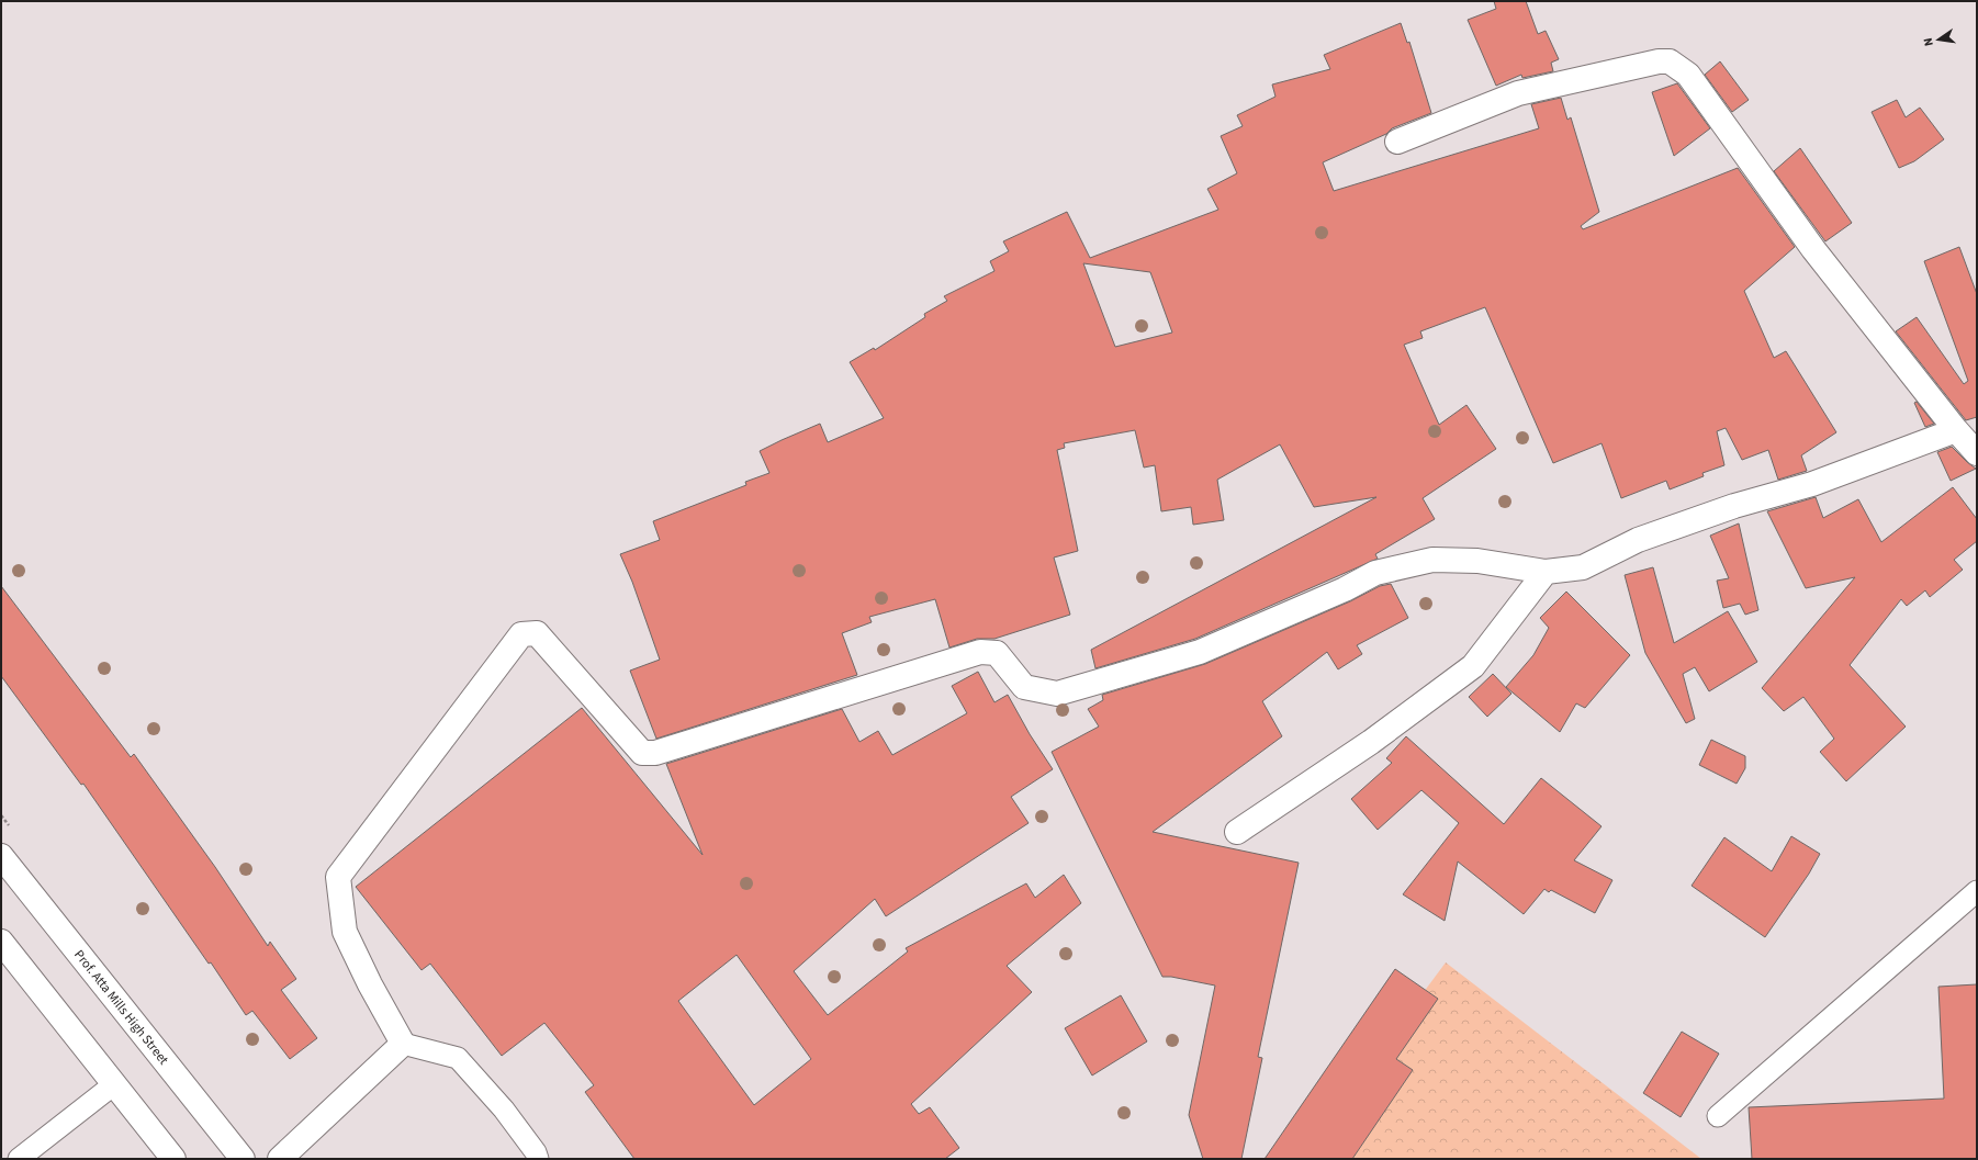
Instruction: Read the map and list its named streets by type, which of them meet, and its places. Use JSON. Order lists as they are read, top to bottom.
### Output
{
  "streets": {
    "street": ["Prof. Atta Mills High Street"]
  },
  "north": "left"
}
